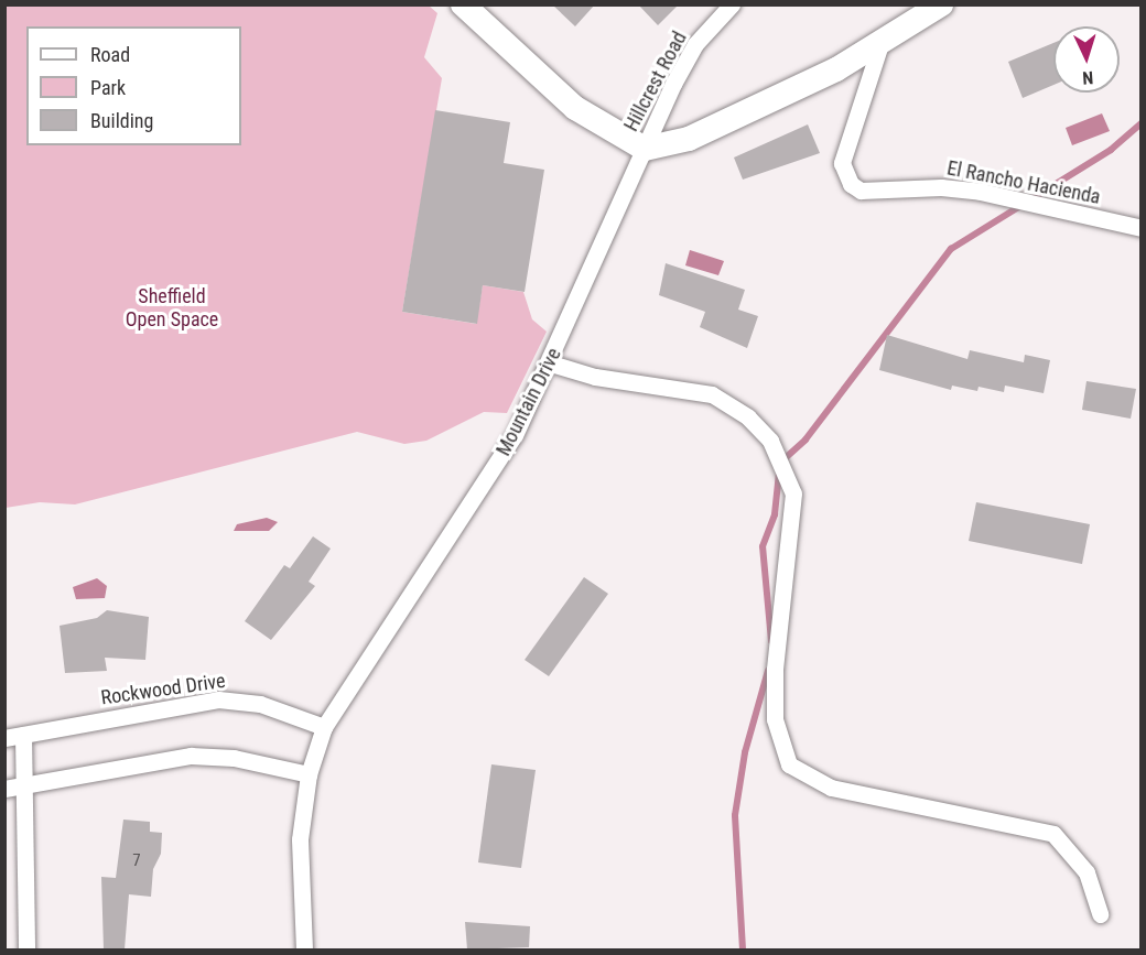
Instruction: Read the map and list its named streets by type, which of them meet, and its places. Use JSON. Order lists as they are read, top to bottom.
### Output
{
  "streets": {
    "street": [
      "Hillcrest Road",
      "El Rancho Hacienda",
      "Mountain Drive",
      "Rockwood Drive"
    ]
  },
  "crossings": [
    ["Hillcrest Road", "Mountain Drive"],
    ["Mountain Drive", "Rockwood Drive"]
  ],
  "parks": ["Sheffield Open Space"],
  "house_numbers": ["7"],
  "legend": ["Road", "Park", "Building"],
  "north": "bottom"
}
